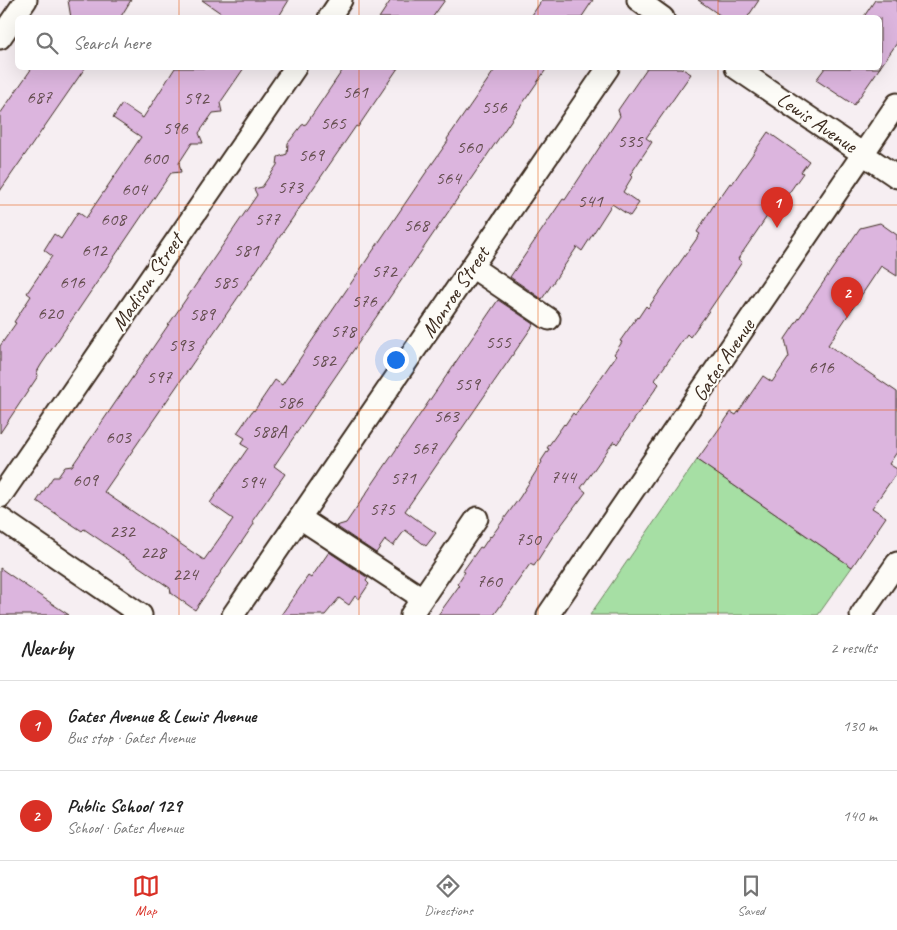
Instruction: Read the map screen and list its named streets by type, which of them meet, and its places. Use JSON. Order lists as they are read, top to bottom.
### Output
{
  "streets": {
    "street": [
      "Lewis Avenue",
      "Madison Street",
      "Monroe Street",
      "Gates Avenue"
    ]
  },
  "crossings": [
    ["Lewis Avenue", "Gates Avenue"]
  ],
  "house_numbers": [
    "561",
    "687",
    "592",
    "556",
    "565",
    "596",
    "535",
    "560",
    "569",
    "600",
    "564",
    "573",
    "604",
    "541",
    "608",
    "577",
    "568",
    "612",
    "581",
    "572",
    "616",
    "585",
    "576",
    "620",
    "589",
    "578",
    "555",
    "593",
    "582",
    "616",
    "597",
    "559",
    "586",
    "563",
    "588A",
    "603",
    "567",
    "744",
    "571",
    "609",
    "594",
    "575",
    "232",
    "750",
    "228",
    "224",
    "760"
  ],
  "page": {
    "search": "Search here",
    "pins": ["1", "2"],
    "heading": ["Nearby", "2 results"],
    "list": [
      {
        "mark": "1",
        "name": "Gates Avenue & Lewis Avenue",
        "note": "Bus stop · Gates Avenue",
        "value": "130 m"
      },
      {
        "mark": "2",
        "name": "Public School 129",
        "note": "School · Gates Avenue",
        "value": "140 m"
      }
    ],
    "nav": ["Map", "Directions", "Saved"]
  }
}
